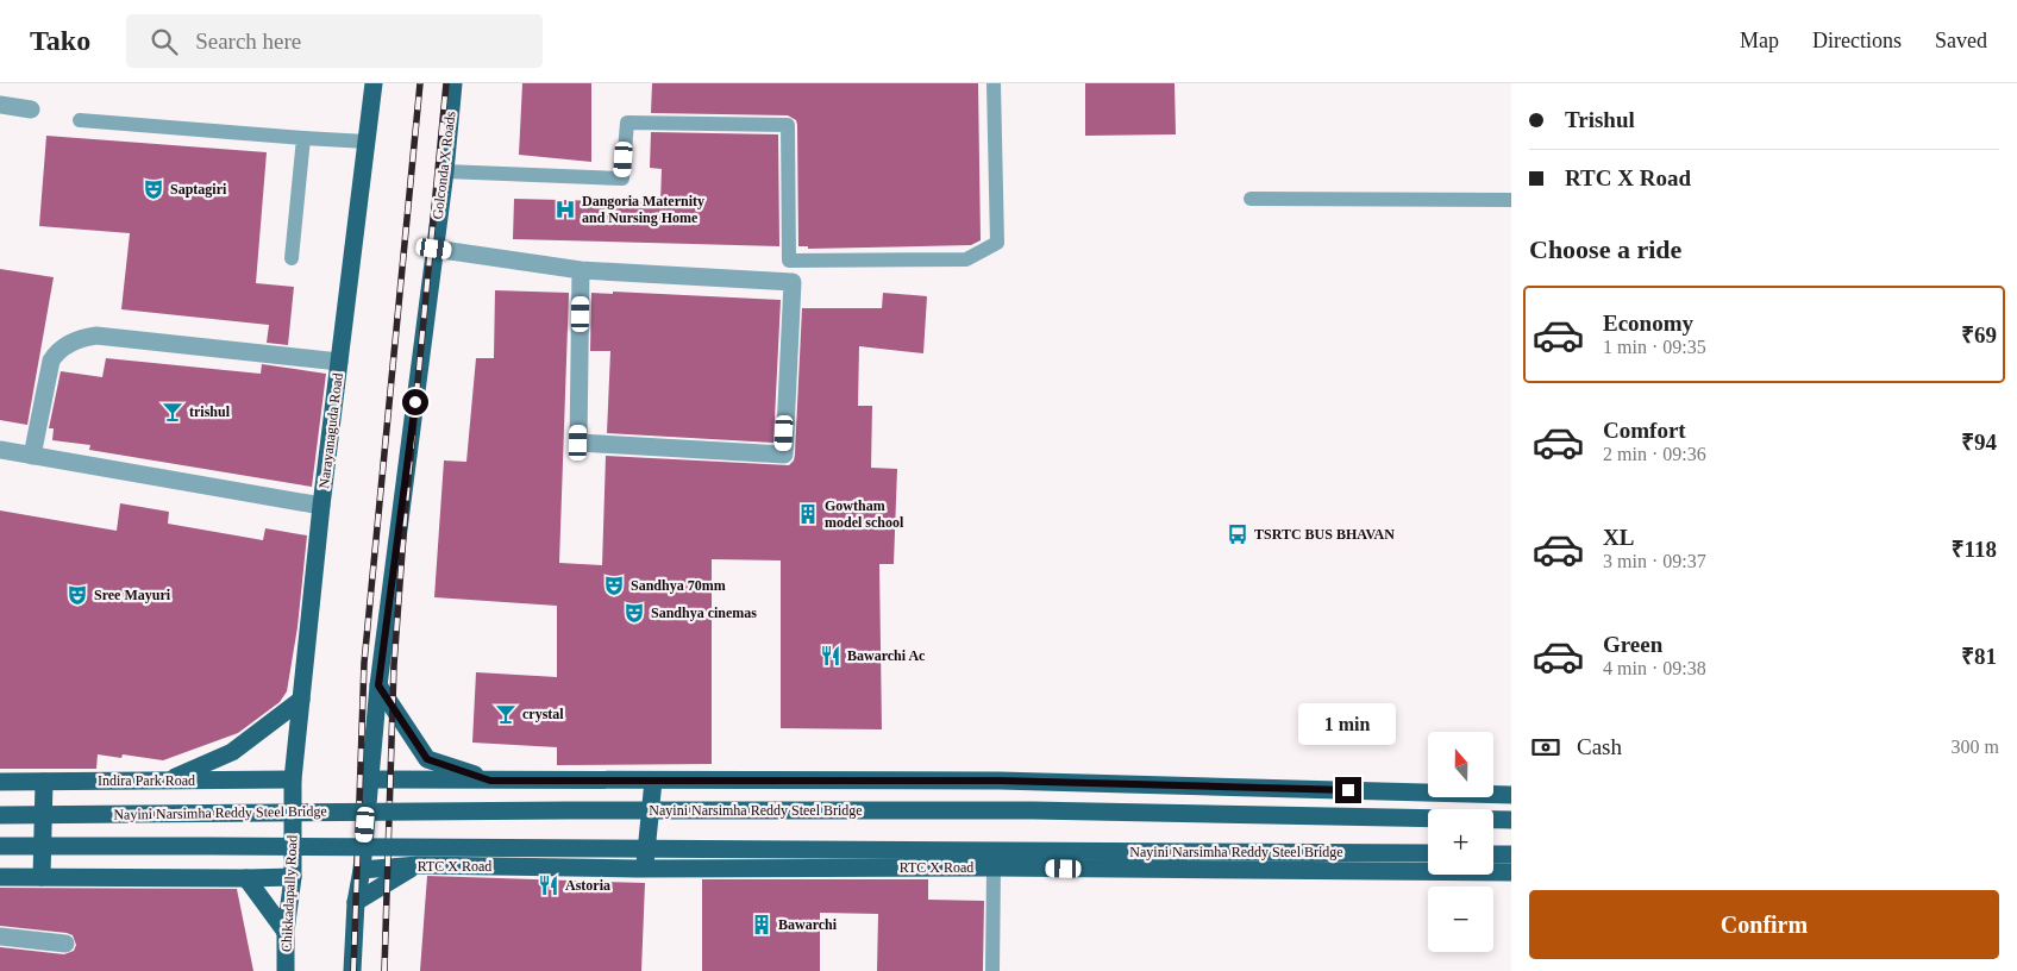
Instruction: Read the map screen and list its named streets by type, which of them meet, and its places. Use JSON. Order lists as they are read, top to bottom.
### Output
{
  "streets": {
    "main road": [
      "Golconda X Roads",
      "Narayanaguda Road",
      "Indira Park Road",
      "Nayini Narsimha Reddy Steel Bridge",
      "RTC X Road",
      "Chikkadapally Road"
    ]
  },
  "crossings": [
    ["Narayanaguda Road", "Indira Park Road"],
    ["Narayanaguda Road", "Chikkadapally Road"],
    ["Indira Park Road", "Chikkadapally Road"]
  ],
  "places": {
    "theatre": [
      "Saptagiri",
      "Sandhya 70mm",
      "Sree Mayuri",
      "Sandhya cinemas"
    ],
    "hospital": ["Dangoria Maternity and Nursing Home"],
    "bar": ["trishul", "crystal"],
    "building": ["Gowtham model school", "Bawarchi"],
    "bus stop": ["TSRTC BUS BHAVAN"],
    "restaurant": ["Bawarchi Ac", "Astoria"]
  },
  "north": "top",
  "page": {
    "header": "Tako",
    "search": "Search here",
    "nav": ["Map", "Directions", "Saved"],
    "banner": ["Trishul", "RTC X Road"],
    "heading": "Choose a ride",
    "list": [
      {
        "name": "Economy",
        "note": "1 min · 09:35",
        "value": "₹69"
      },
      {
        "name": "Comfort",
        "note": "2 min · 09:36",
        "value": "₹94"
      },
      {
        "name": "XL",
        "note": "3 min · 09:37",
        "value": "₹118"
      },
      {
        "name": "Green",
        "note": "4 min · 09:38",
        "value": "₹81"
      }
    ],
    "bubble": "1 min",
    "pay": ["Cash", "300 m"],
    "map_buttons": ["+", "−"],
    "buttons": "Confirm"
  }
}
